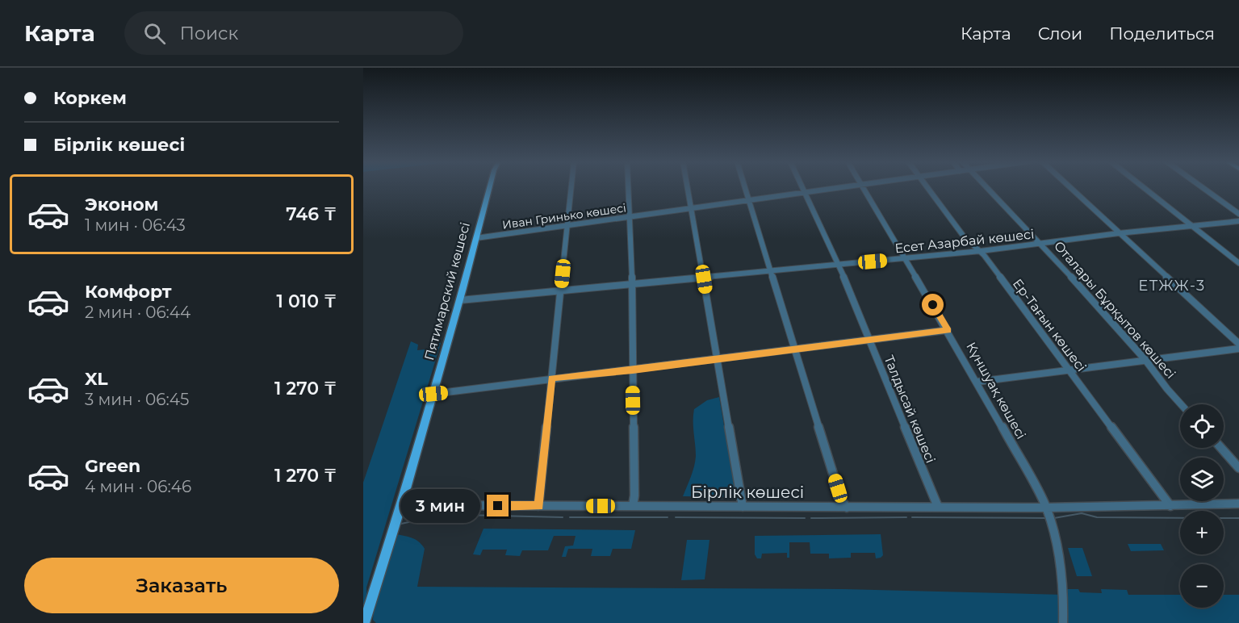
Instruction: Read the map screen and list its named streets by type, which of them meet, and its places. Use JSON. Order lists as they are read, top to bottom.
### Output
{
  "streets": {
    "main road": ["Пятимарский көшесі"],
    "street": [
      "Иван Гринько көшесі",
      "Есет Азарбай көшесі",
      "Оталары Бұрқытов көшесі",
      "Ер-Тағын көшесі",
      "Күншуақ көшесі",
      "Талдысай көшесі",
      "Бірлік көшесі"
    ]
  },
  "crossings": [
    ["Иван Гринько көшесі", "Пятимарский көшесі"],
    ["Иван Гринько көшесі", "Талдысай көшесі"],
    ["Есет Азарбай көшесі", "Пятимарский көшесі"],
    ["Есет Азарбай көшесі", "Оталары Бұрқытов көшесі"],
    ["Есет Азарбай көшесі", "Ер-Тағын көшесі"],
    ["Есет Азарбай көшесі", "Күншуақ көшесі"],
    ["Есет Азарбай көшесі", "Талдысай көшесі"],
    ["Пятимарский көшесі", "Бірлік көшесі"],
    ["Ер-Тағын көшесі", "Бірлік көшесі"],
    ["Күншуақ көшесі", "Бірлік көшесі"],
    ["Талдысай көшесі", "Бірлік көшесі"]
  ],
  "districts": ["ЕТЖЖ-3"],
  "page": {
    "header": "Карта",
    "search": "Поиск",
    "nav": ["Карта", "Слои", "Поделиться"],
    "banner": ["Коркем", "Бірлік көшесі"],
    "list": [
      {
        "name": "Эконом",
        "note": "1 мин · 06:43",
        "value": "746 ₸"
      },
      {
        "name": "Комфорт",
        "note": "2 мин · 06:44",
        "value": "1 010 ₸"
      },
      {
        "name": "XL",
        "note": "3 мин · 06:45",
        "value": "1 270 ₸"
      },
      {
        "name": "Green",
        "note": "4 мин · 06:46",
        "value": "1 270 ₸"
      }
    ],
    "map_buttons": ["+", "−"],
    "bubble": "3 мин",
    "buttons": "Заказать"
  }
}
